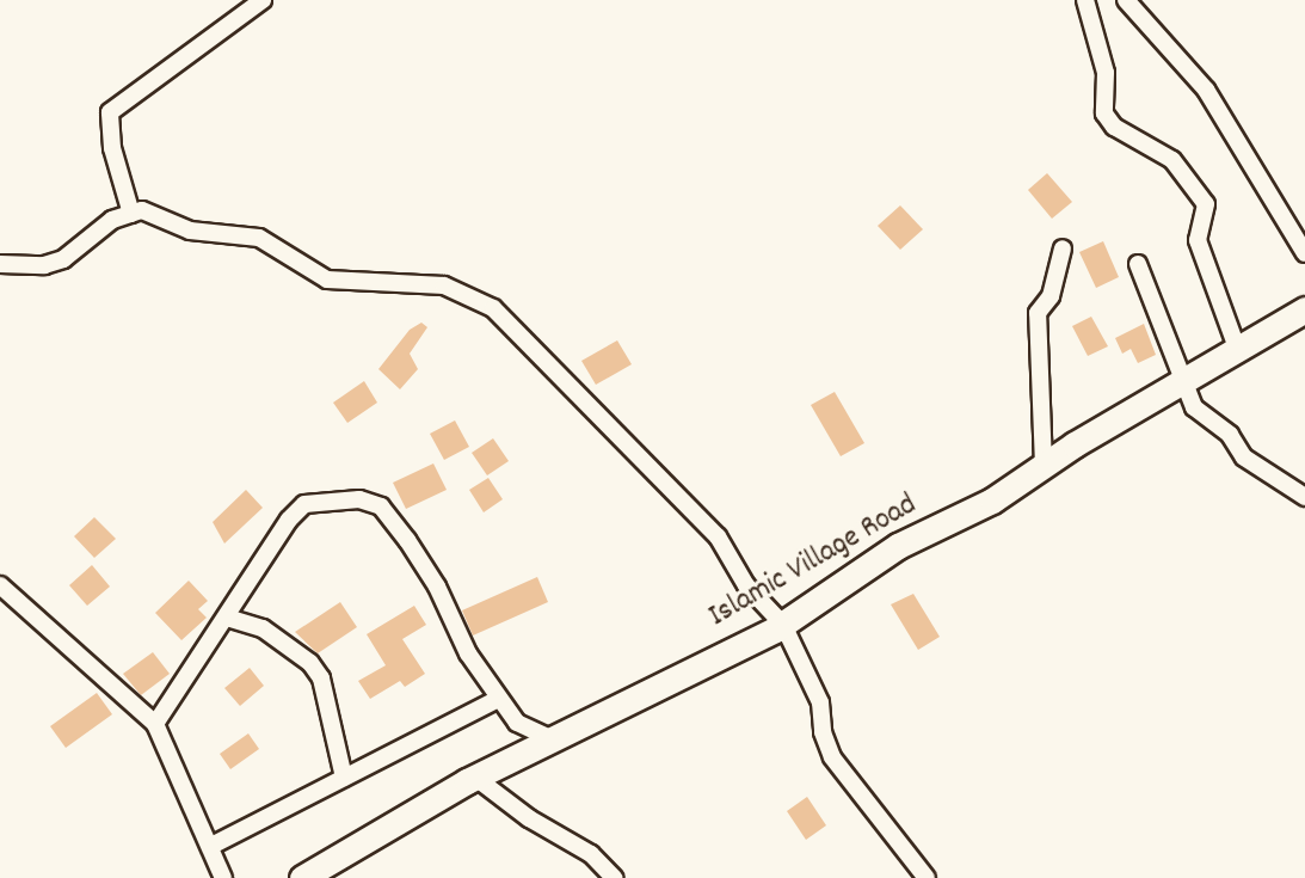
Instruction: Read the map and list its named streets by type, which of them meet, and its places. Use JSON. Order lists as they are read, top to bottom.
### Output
{
  "streets": {
    "street": ["Islamic Village Road"]
  }
}
